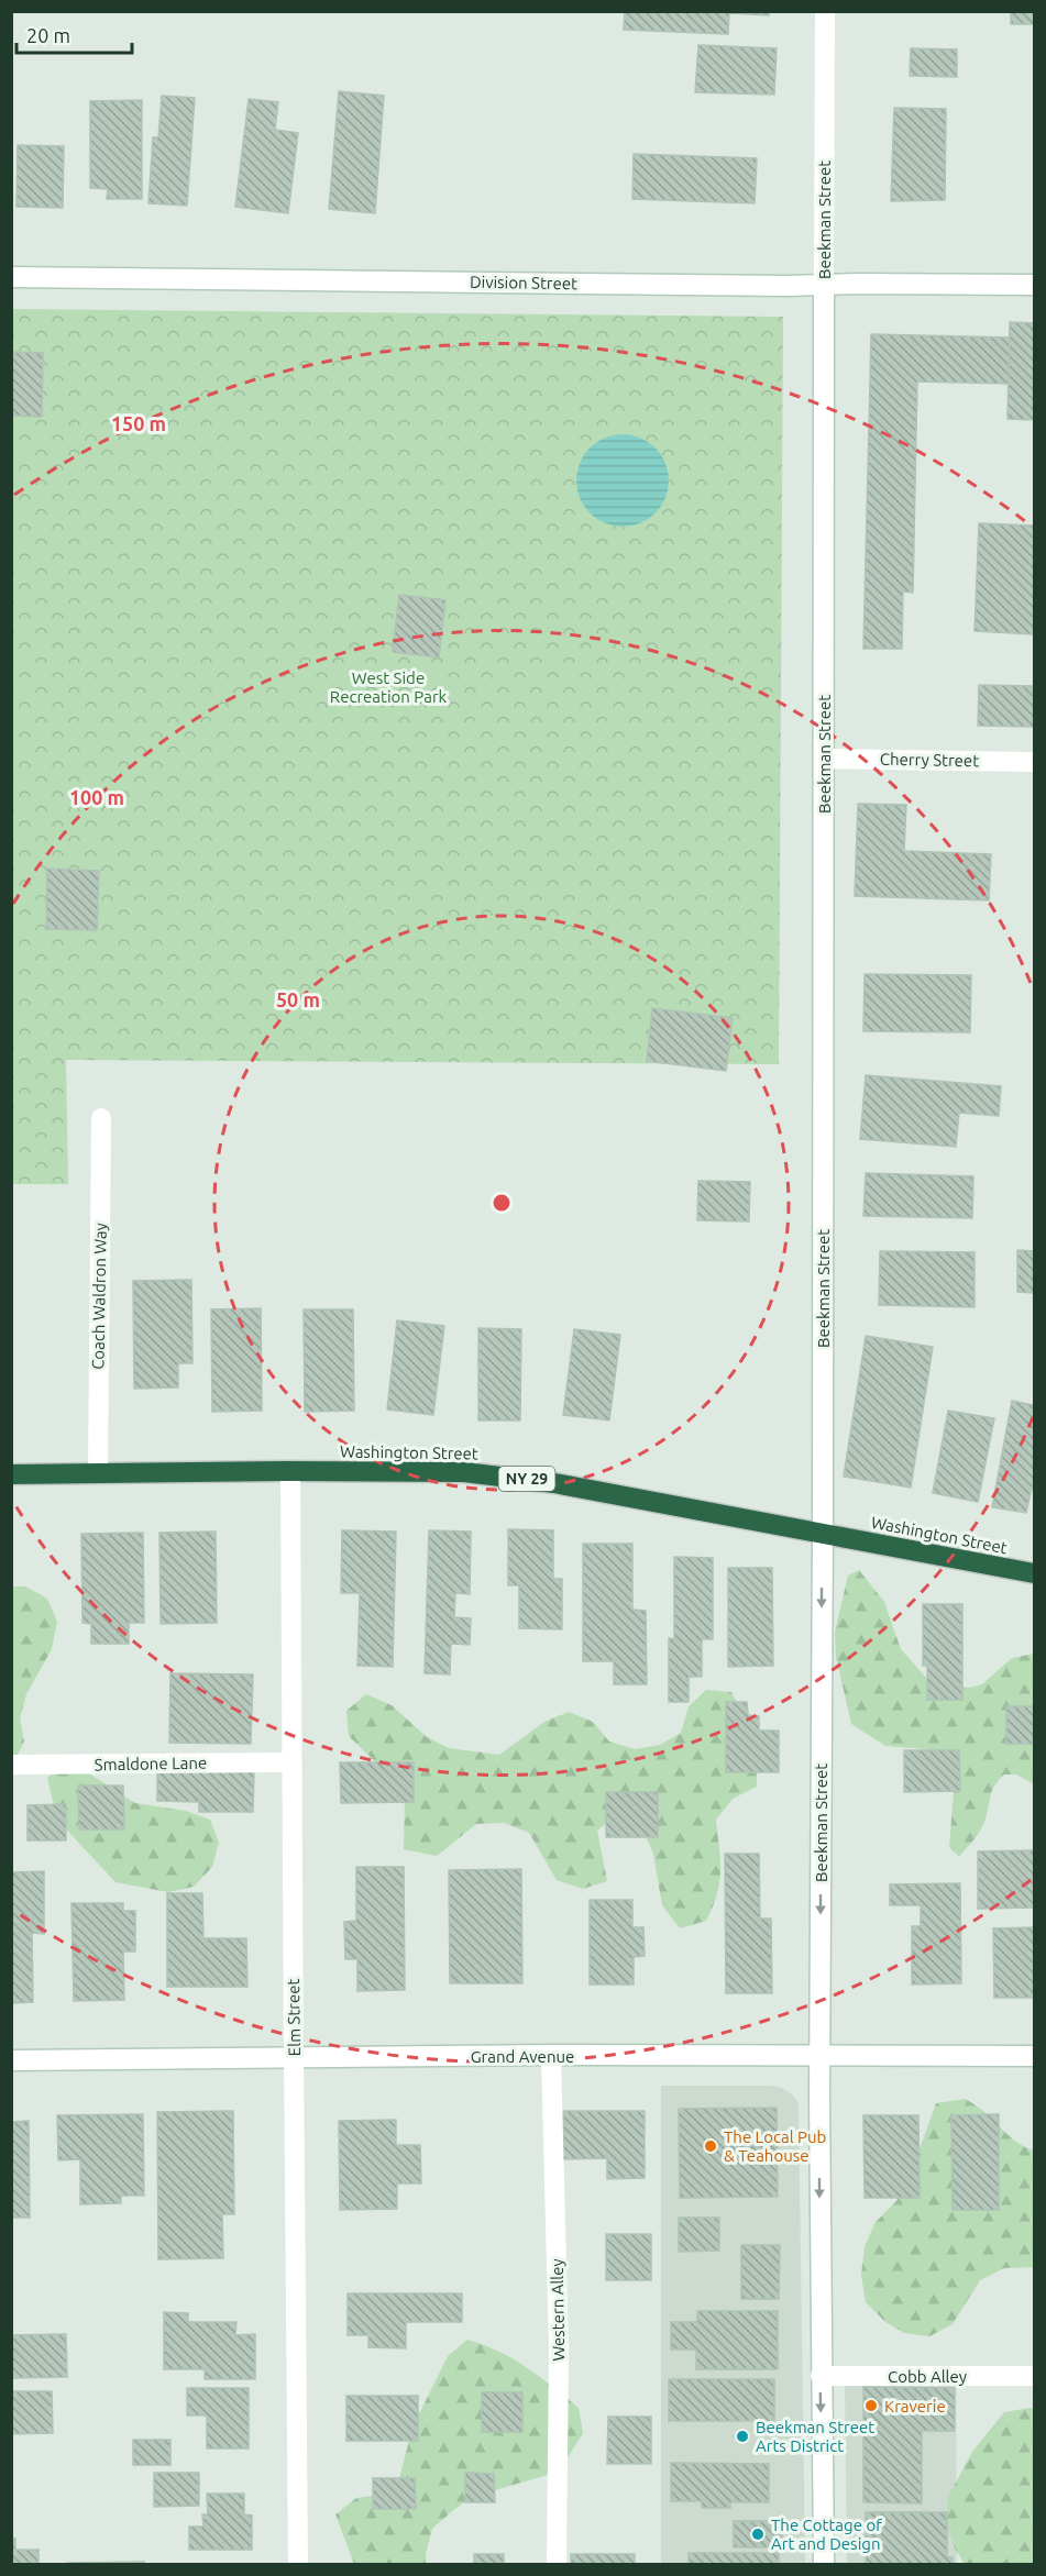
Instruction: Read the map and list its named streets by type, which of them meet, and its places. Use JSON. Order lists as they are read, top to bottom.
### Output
{
  "streets": {
    "highway": ["Washington Street", "NY 29"],
    "street": [
      "Beekman Street",
      "Division Street",
      "Cherry Street",
      "Coach Waldron Way",
      "Smaldone Lane",
      "Elm Street",
      "Grand Avenue",
      "Western Alley",
      "Cobb Alley"
    ]
  },
  "crossings": [
    ["Beekman Street", "Division Street"],
    ["Beekman Street", "Cherry Street"],
    ["Beekman Street", "Washington Street"],
    ["Beekman Street", "Grand Avenue"],
    ["Beekman Street", "Cobb Alley"],
    ["Coach Waldron Way", "Washington Street"],
    ["Washington Street", "Elm Street"],
    ["Smaldone Lane", "Elm Street"],
    ["Elm Street", "Grand Avenue"],
    ["Grand Avenue", "Western Alley"]
  ],
  "one_way": ["Beekman Street"],
  "parks": ["West Side Recreation Park"],
  "places": [
    "The Local Pub & Teahouse",
    "Kraverie",
    "Beekman Street Arts District",
    "The Cottage of Art and Design"
  ],
  "scale_bar": "20 m",
  "rings": ["150 m", "100 m", "50 m"]
}
